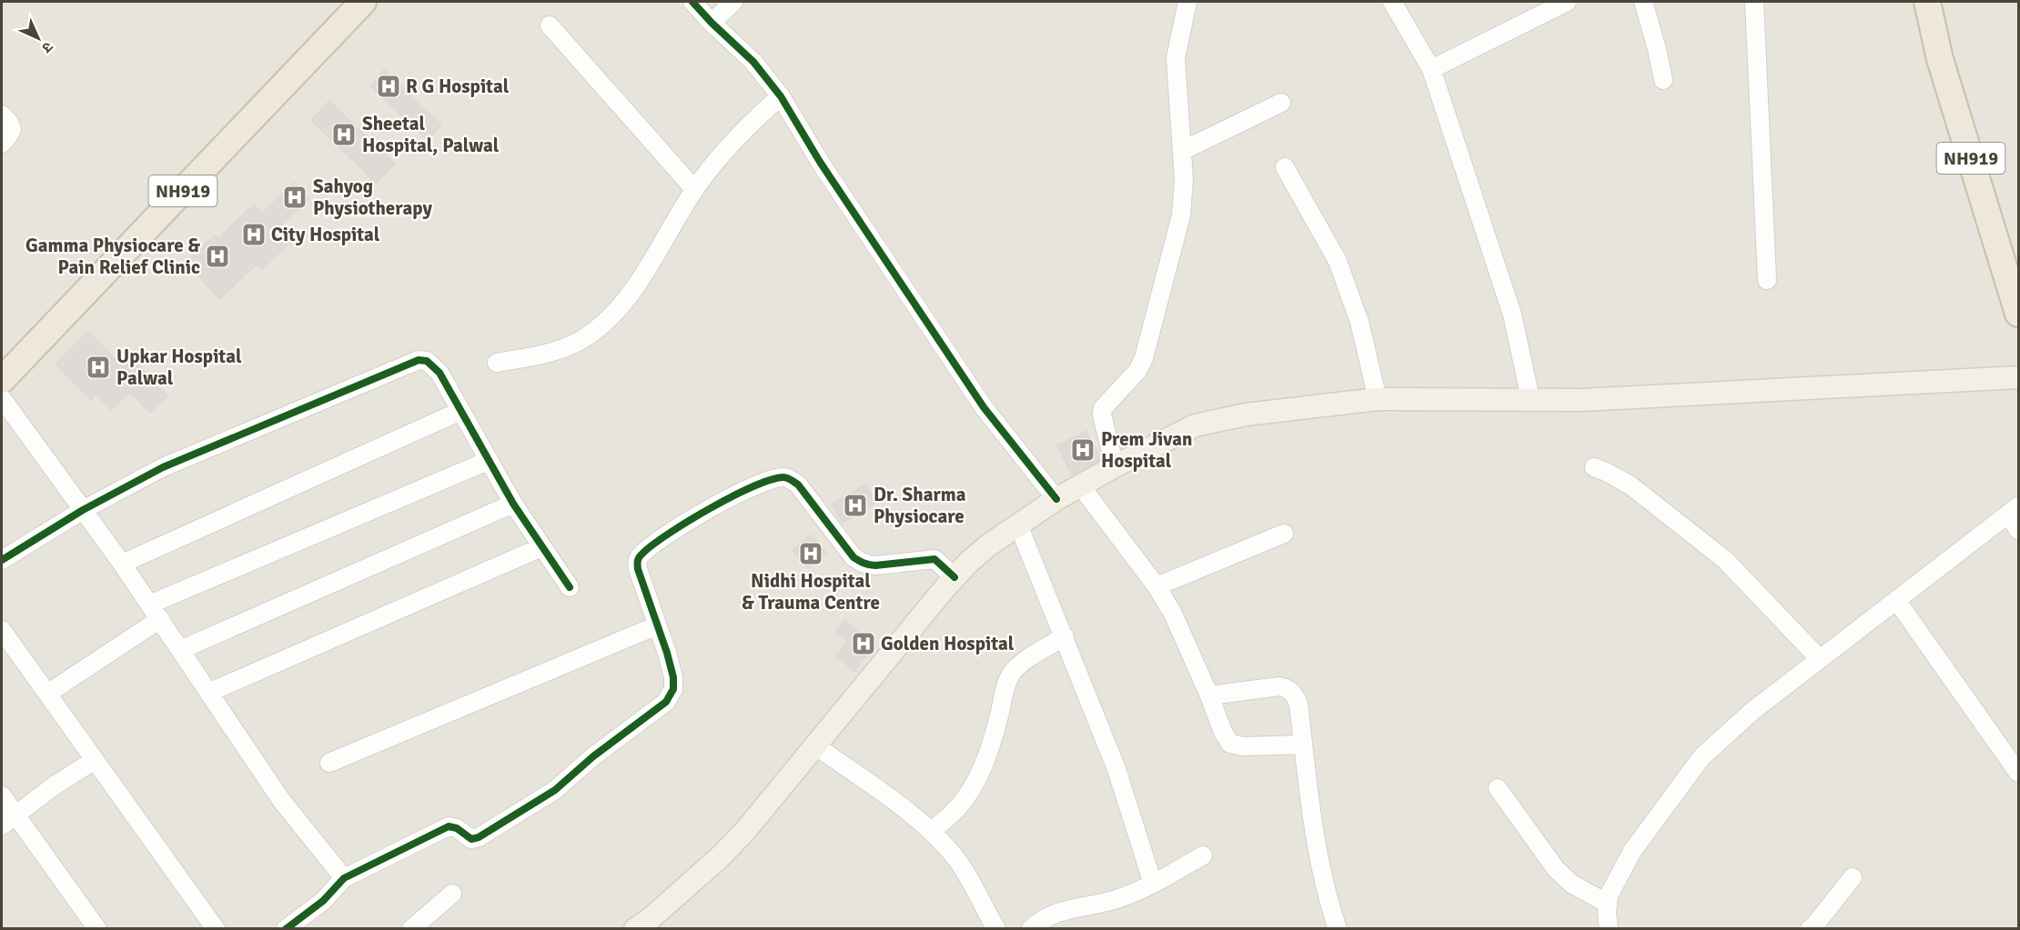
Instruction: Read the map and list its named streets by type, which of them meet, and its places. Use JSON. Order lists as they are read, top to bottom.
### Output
{
  "streets": {
    "highway": ["NH919"]
  },
  "places": {
    "hospital": [
      "R G Hospital",
      "Sheetal Hospital, Palwal",
      "Sahyog Physiotherapy",
      "City Hospital",
      "Gamma Physiocare & Pain Relief Clinic",
      "Upkar Hospital Palwal",
      "Prem Jivan Hospital",
      "Dr. Sharma Physiocare",
      "Nidhi Hospital & Trauma Centre",
      "Golden Hospital"
    ]
  },
  "north": "bottom right"
}
